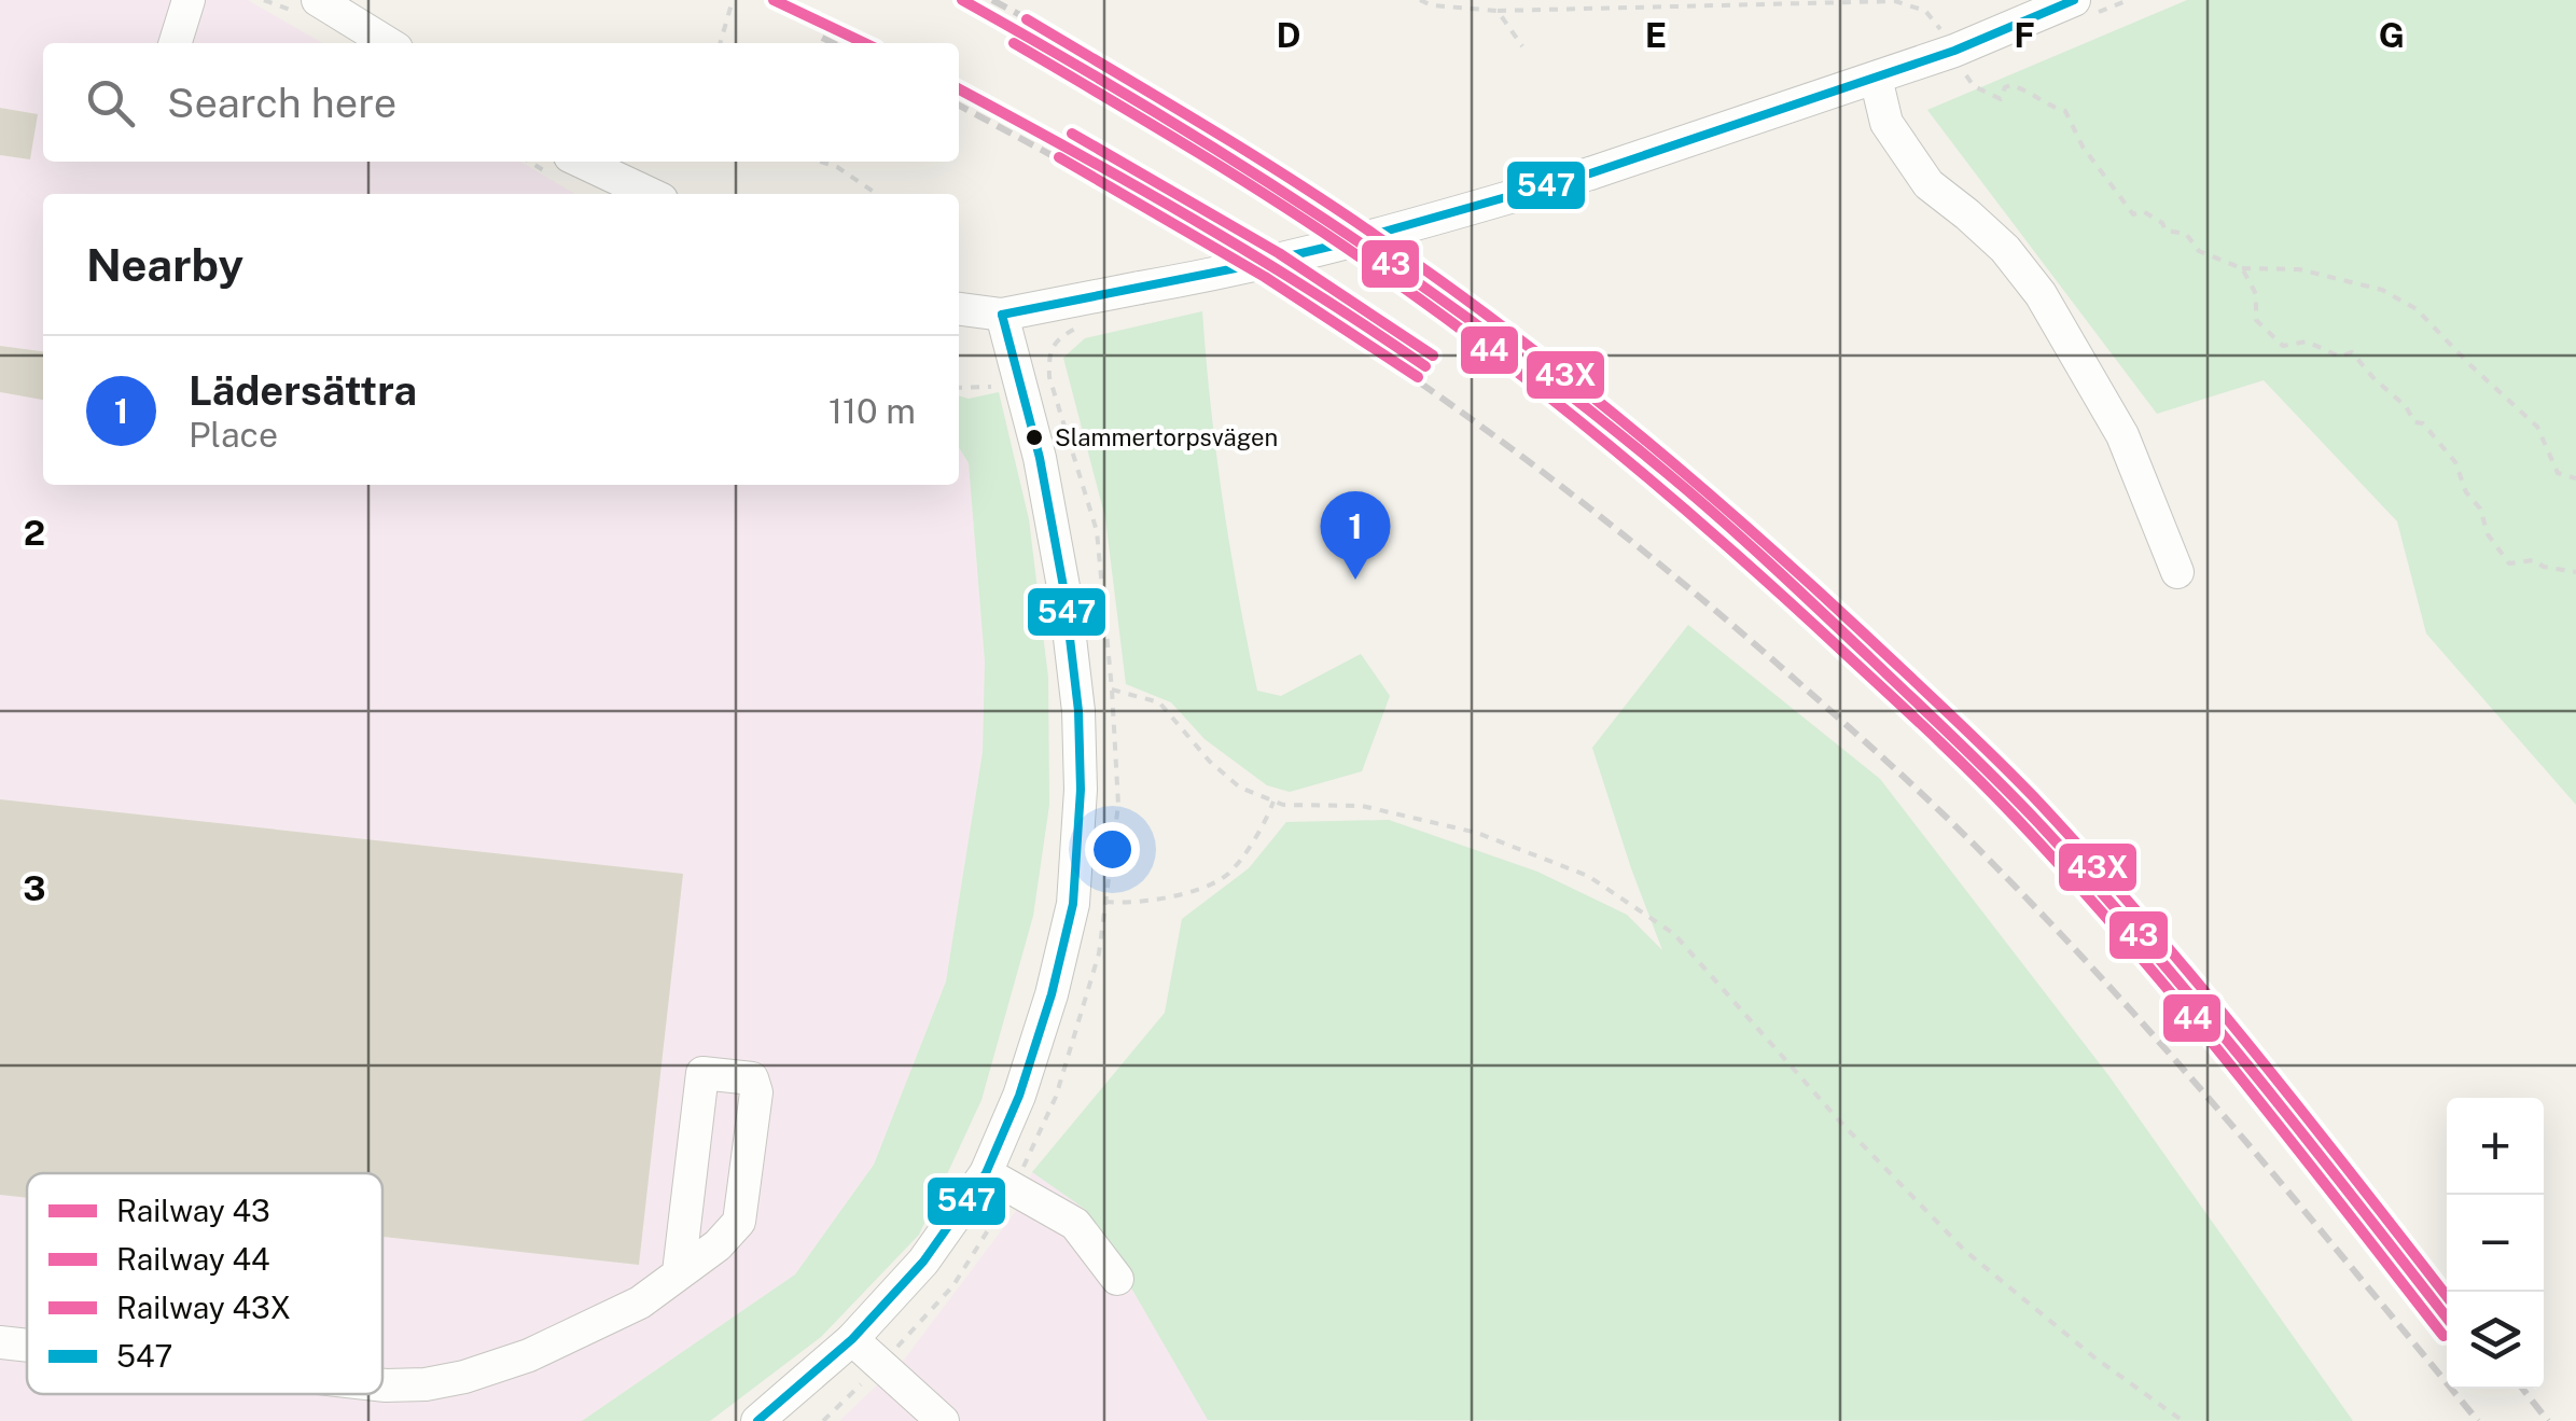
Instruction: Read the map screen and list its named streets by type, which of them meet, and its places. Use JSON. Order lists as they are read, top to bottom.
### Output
{
  "places": ["Slammertorpsvägen"],
  "lines": [
    "rail line 43",
    "transit line 547",
    "rail line 43X",
    "rail line 44"
  ],
  "legend": [
    "Railway 43",
    "Railway 44",
    "Railway 43X",
    "547"
  ],
  "page": {
    "search": "Search here",
    "heading": "Nearby",
    "list": [
      {
        "mark": "1",
        "name": "Lädersättra",
        "note": "Place",
        "value": "110 m"
      }
    ],
    "pins": "1",
    "map_buttons": ["+", "−"]
  },
  "grid": {
    "columns": [
      "D",
      "E",
      "F",
      "G"
    ],
    "rows": ["2", "3"]
  }
}
